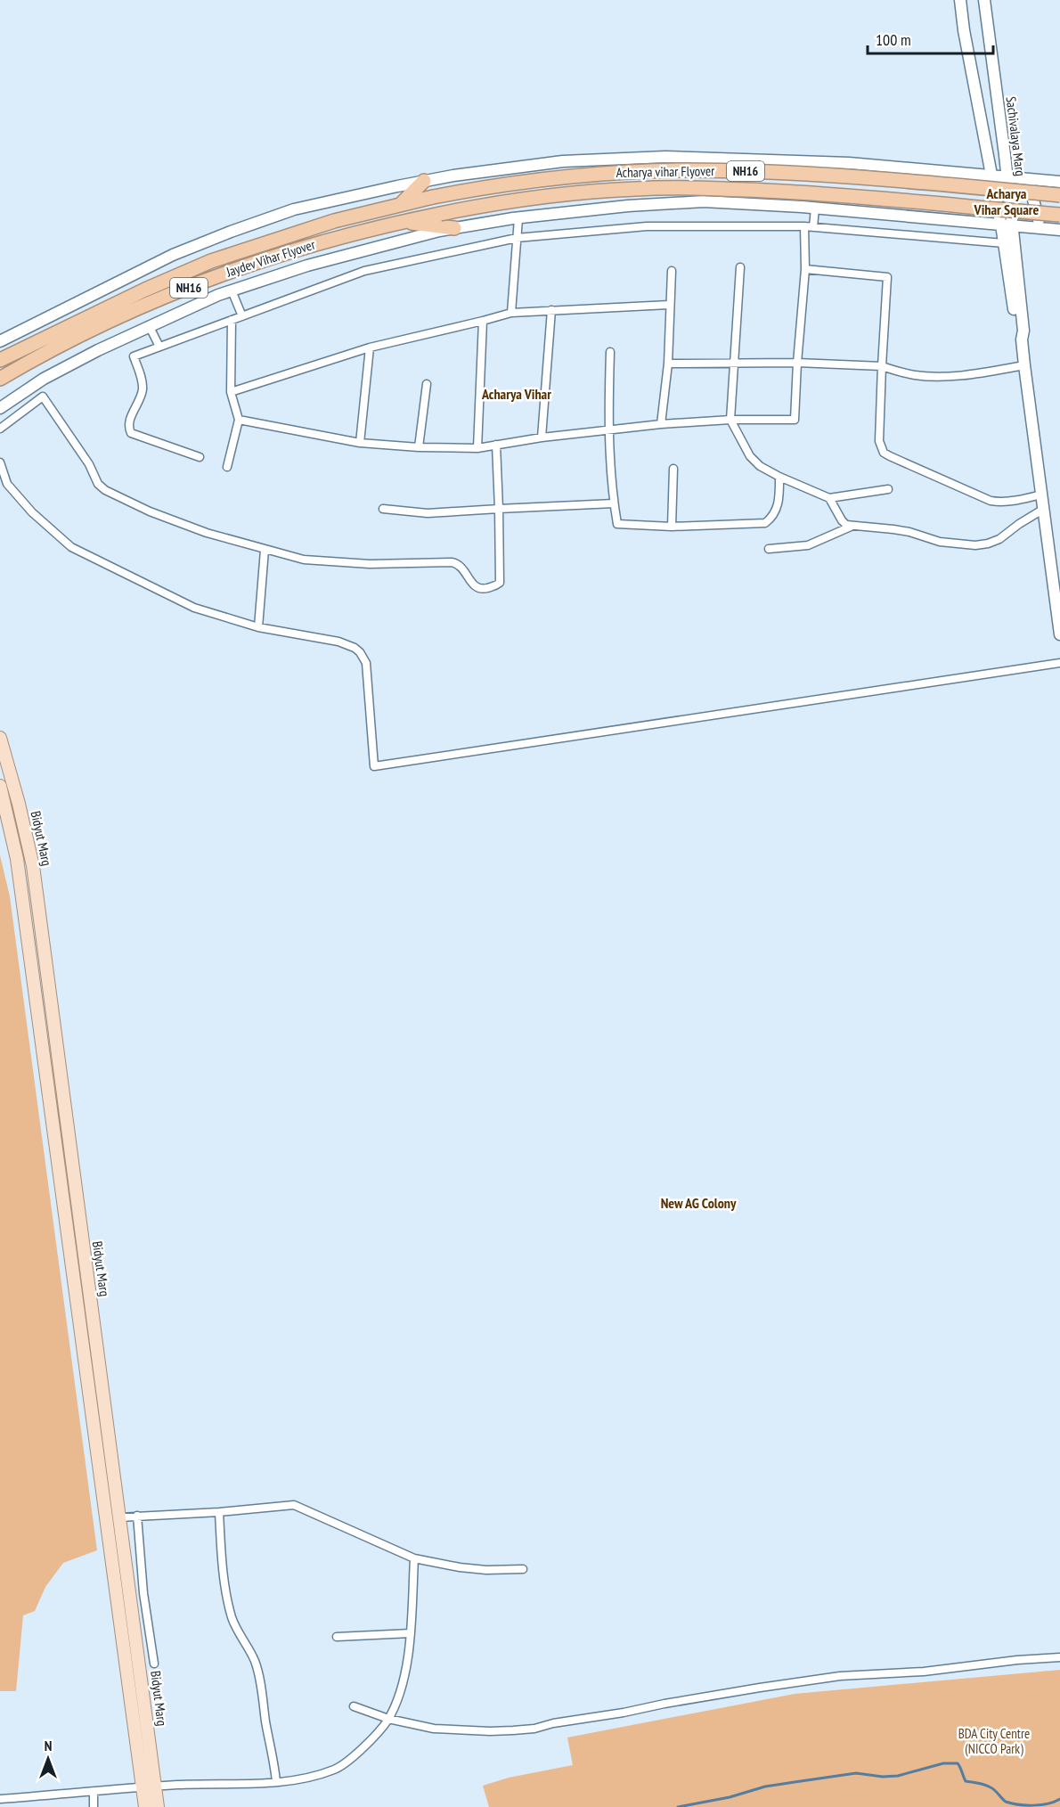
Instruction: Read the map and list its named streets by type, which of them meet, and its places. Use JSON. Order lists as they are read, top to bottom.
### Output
{
  "streets": {
    "highway": ["NH16", "Acharya vihar Flyover", "Jaydev Vihar Flyover"],
    "main road": ["Bidyut Marg"],
    "street": ["Sachivalaya Marg"]
  },
  "crossings": [
    ["Acharya vihar Flyover", "Jaydev Vihar Flyover"]
  ],
  "districts": ["Acharya Vihar Square", "Acharya Vihar", "New AG Colony"],
  "parks": ["BDA City Centre (NICCO Park)"],
  "scale_bar": "100 m",
  "north": "top"
}
